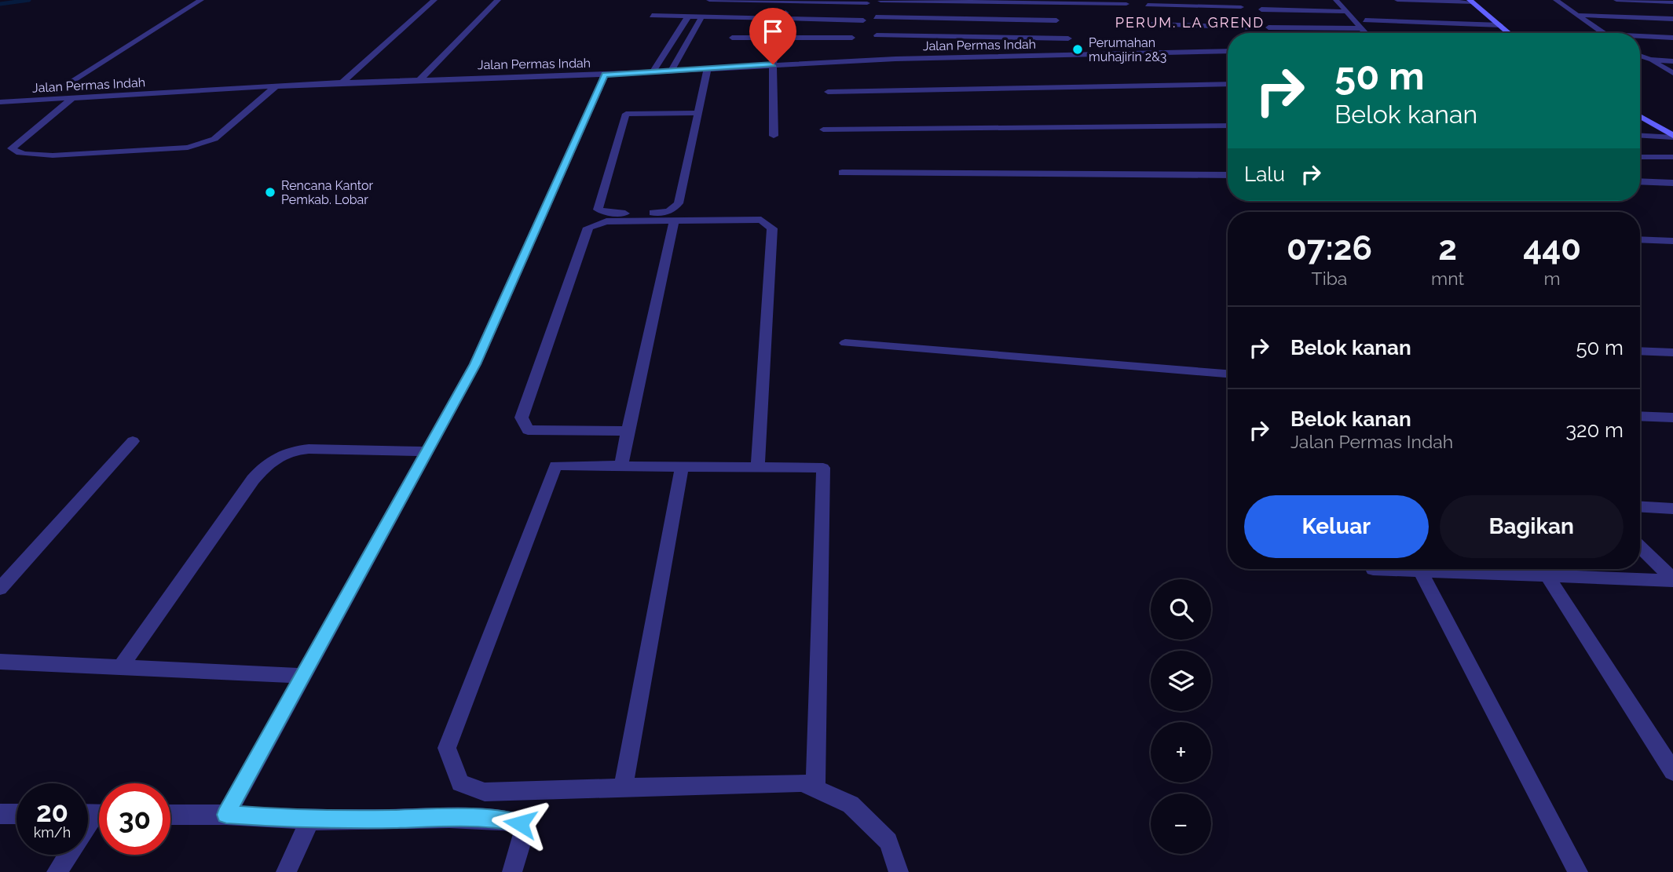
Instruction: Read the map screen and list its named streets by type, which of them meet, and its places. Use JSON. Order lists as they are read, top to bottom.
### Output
{
  "streets": {
    "street": ["Jalan Permas Indah"]
  },
  "districts": ["PERUM. LA GREND"],
  "places": ["Perumahan muhajirin 2&3", "Rencana Kantor Pemkab. Lobar"],
  "page": {
    "turn": ["50 m", "Belok kanan"],
    "then": "Lalu",
    "eta": [
      "07:26",
      "Tiba",
      "2",
      "mnt",
      "440",
      "m"
    ],
    "list": [
      {
        "name": "Belok kanan",
        "value": "50 m"
      },
      {
        "name": "Belok kanan",
        "note": "Jalan Permas Indah",
        "value": "320 m"
      }
    ],
    "buttons": ["Keluar", "Bagikan"],
    "map_buttons": ["+", "−"],
    "speed": "20 km/h",
    "limit": "30"
  }
}
